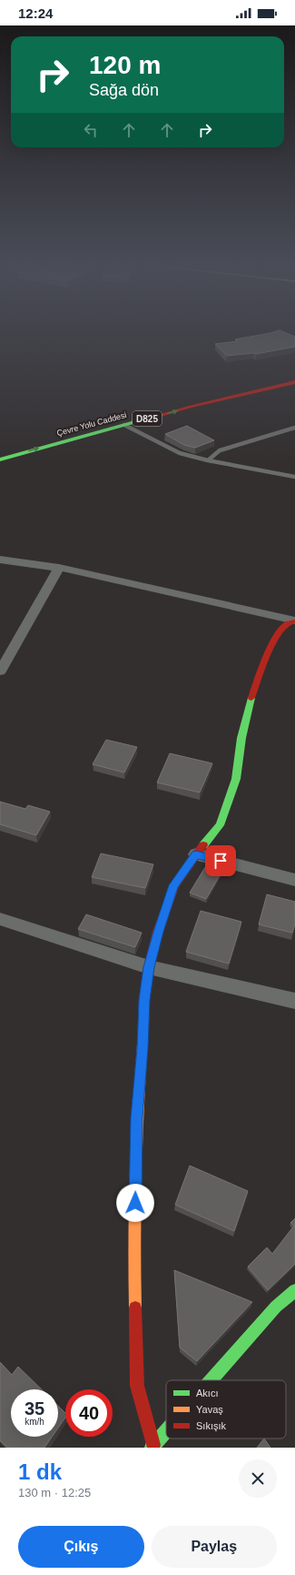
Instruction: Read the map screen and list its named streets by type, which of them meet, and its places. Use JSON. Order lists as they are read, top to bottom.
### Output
{
  "streets": {
    "main road": ["D825", "Çevre Yolu Caddesi"]
  },
  "one_way": ["Çevre Yolu Caddesi"],
  "legend": ["Akıcı", "Yavaş", "Sıkışık"],
  "page": {
    "status": "12:24",
    "turn": ["120 m", "Sağa dön"],
    "speed": "35 km/h",
    "limit": "40",
    "heading": ["1 dk", "130 m · 12:25"],
    "buttons": ["Çıkış", "Paylaş"]
  }
}
